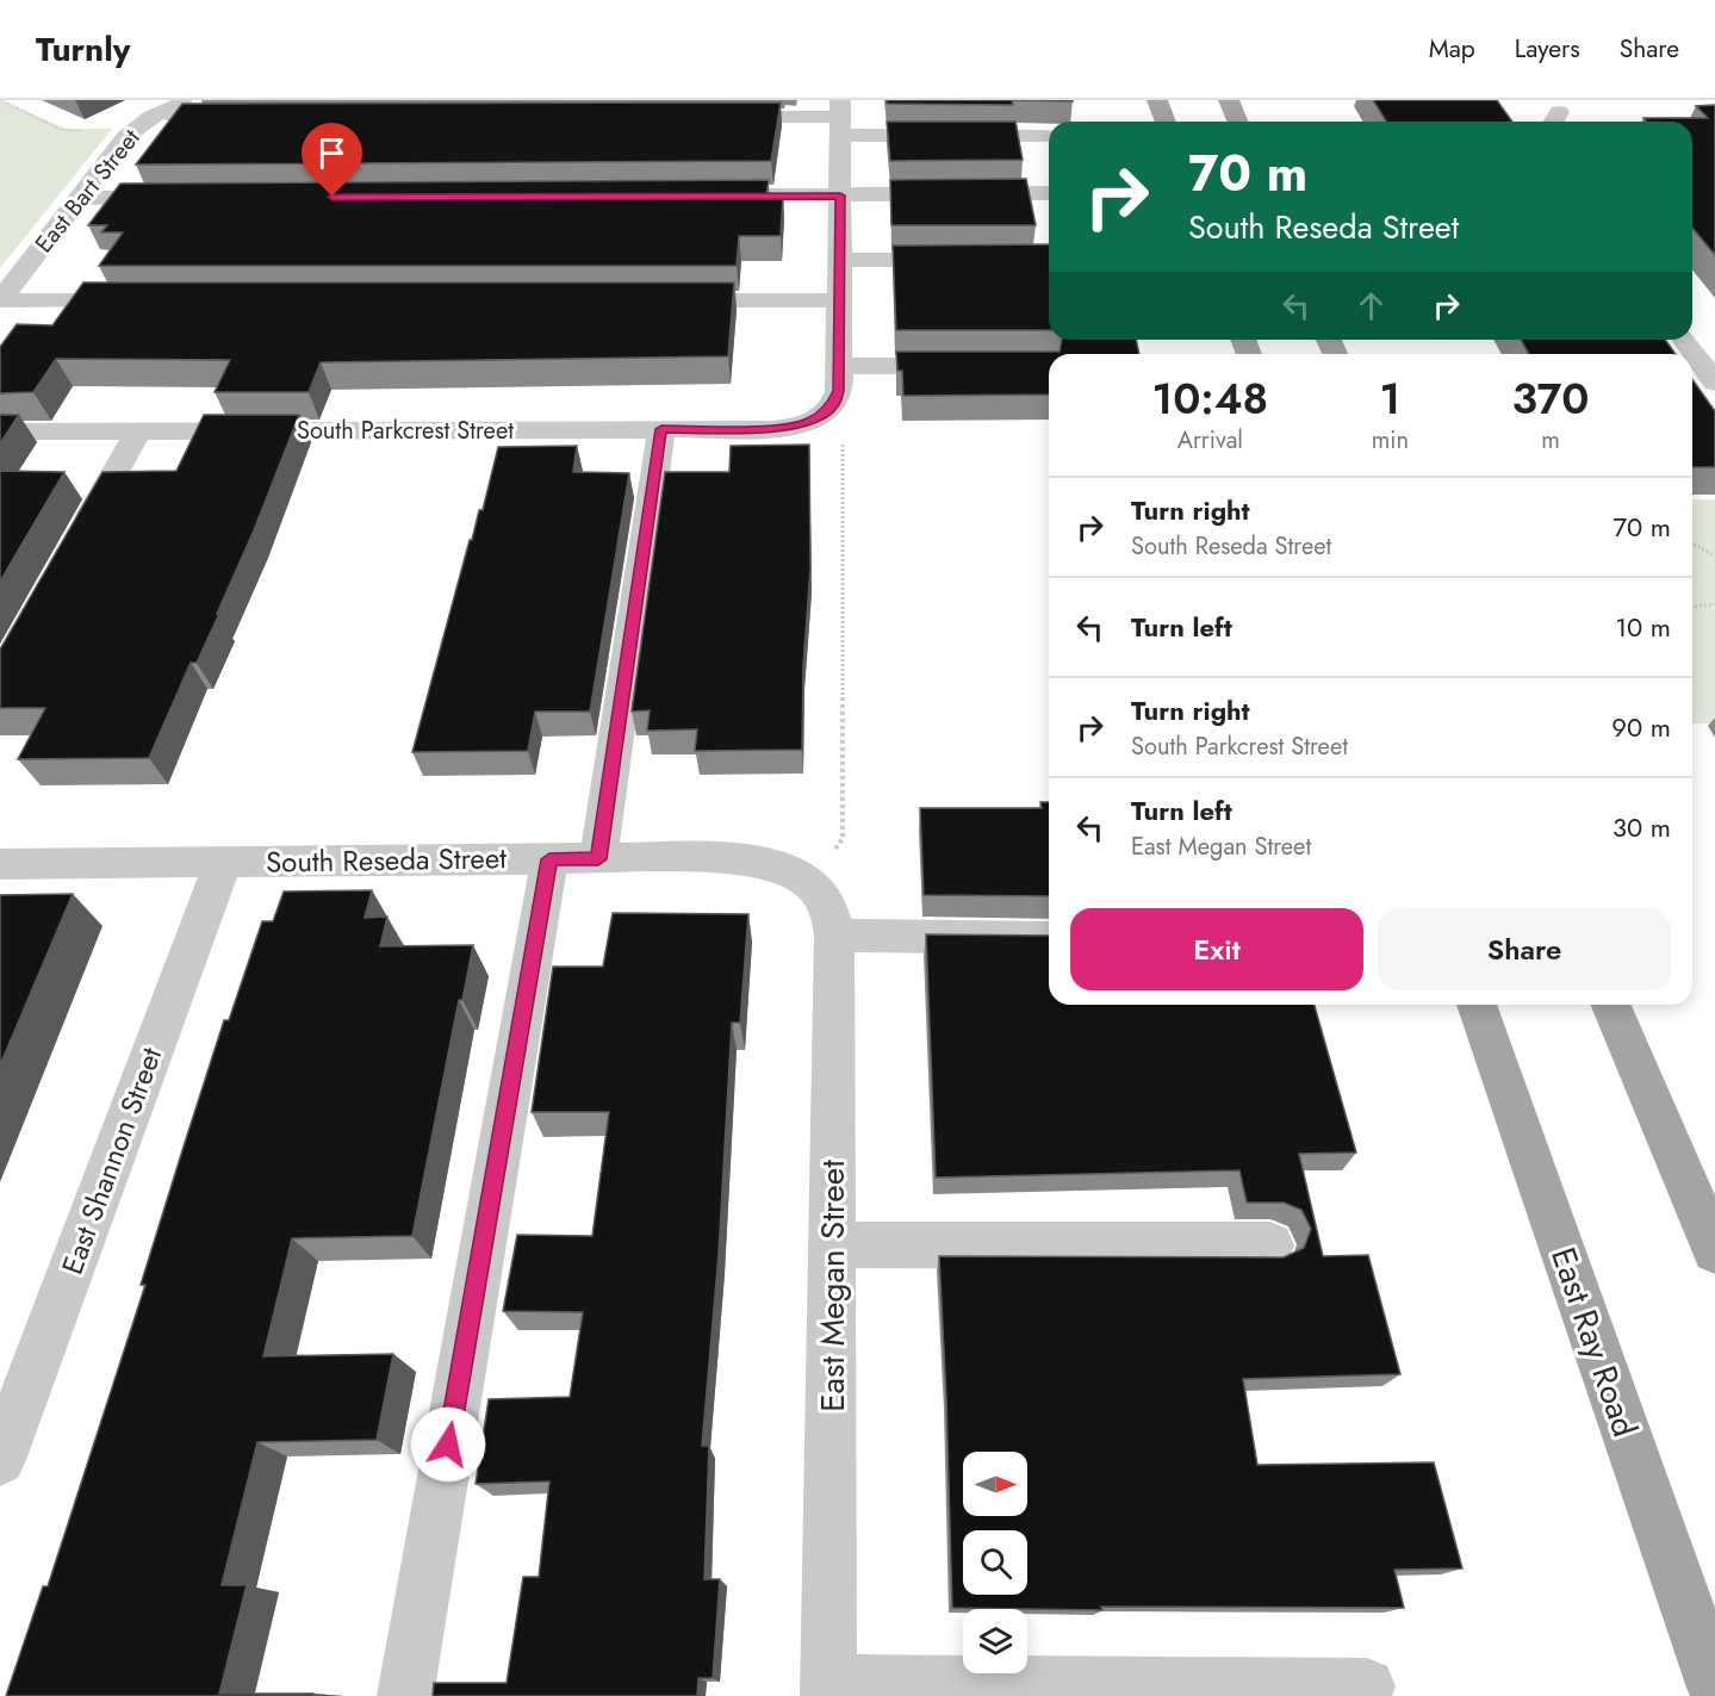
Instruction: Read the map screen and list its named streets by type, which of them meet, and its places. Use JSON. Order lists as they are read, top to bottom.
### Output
{
  "streets": {
    "main road": ["East Ray Road"],
    "street": [
      "East Bart Street",
      "South Parkcrest Street",
      "South Reseda Street",
      "East Shannon Street",
      "East Megan Street"
    ]
  },
  "crossings": [
    ["South Reseda Street", "East Shannon Street"],
    ["South Reseda Street", "East Megan Street"]
  ],
  "north": "right",
  "page": {
    "header": "Turnly",
    "nav": ["Map", "Layers", "Share"],
    "turn": ["70 m", "South Reseda Street"],
    "eta": [
      "10:48",
      "Arrival",
      "1",
      "min",
      "370",
      "m"
    ],
    "list": [
      {
        "name": "Turn right",
        "note": "South Reseda Street",
        "value": "70 m"
      },
      {
        "name": "Turn left",
        "value": "10 m"
      },
      {
        "name": "Turn right",
        "note": "South Parkcrest Street",
        "value": "90 m"
      },
      {
        "name": "Turn left",
        "note": "East Megan Street",
        "value": "30 m"
      }
    ],
    "buttons": ["Exit", "Share"]
  }
}
